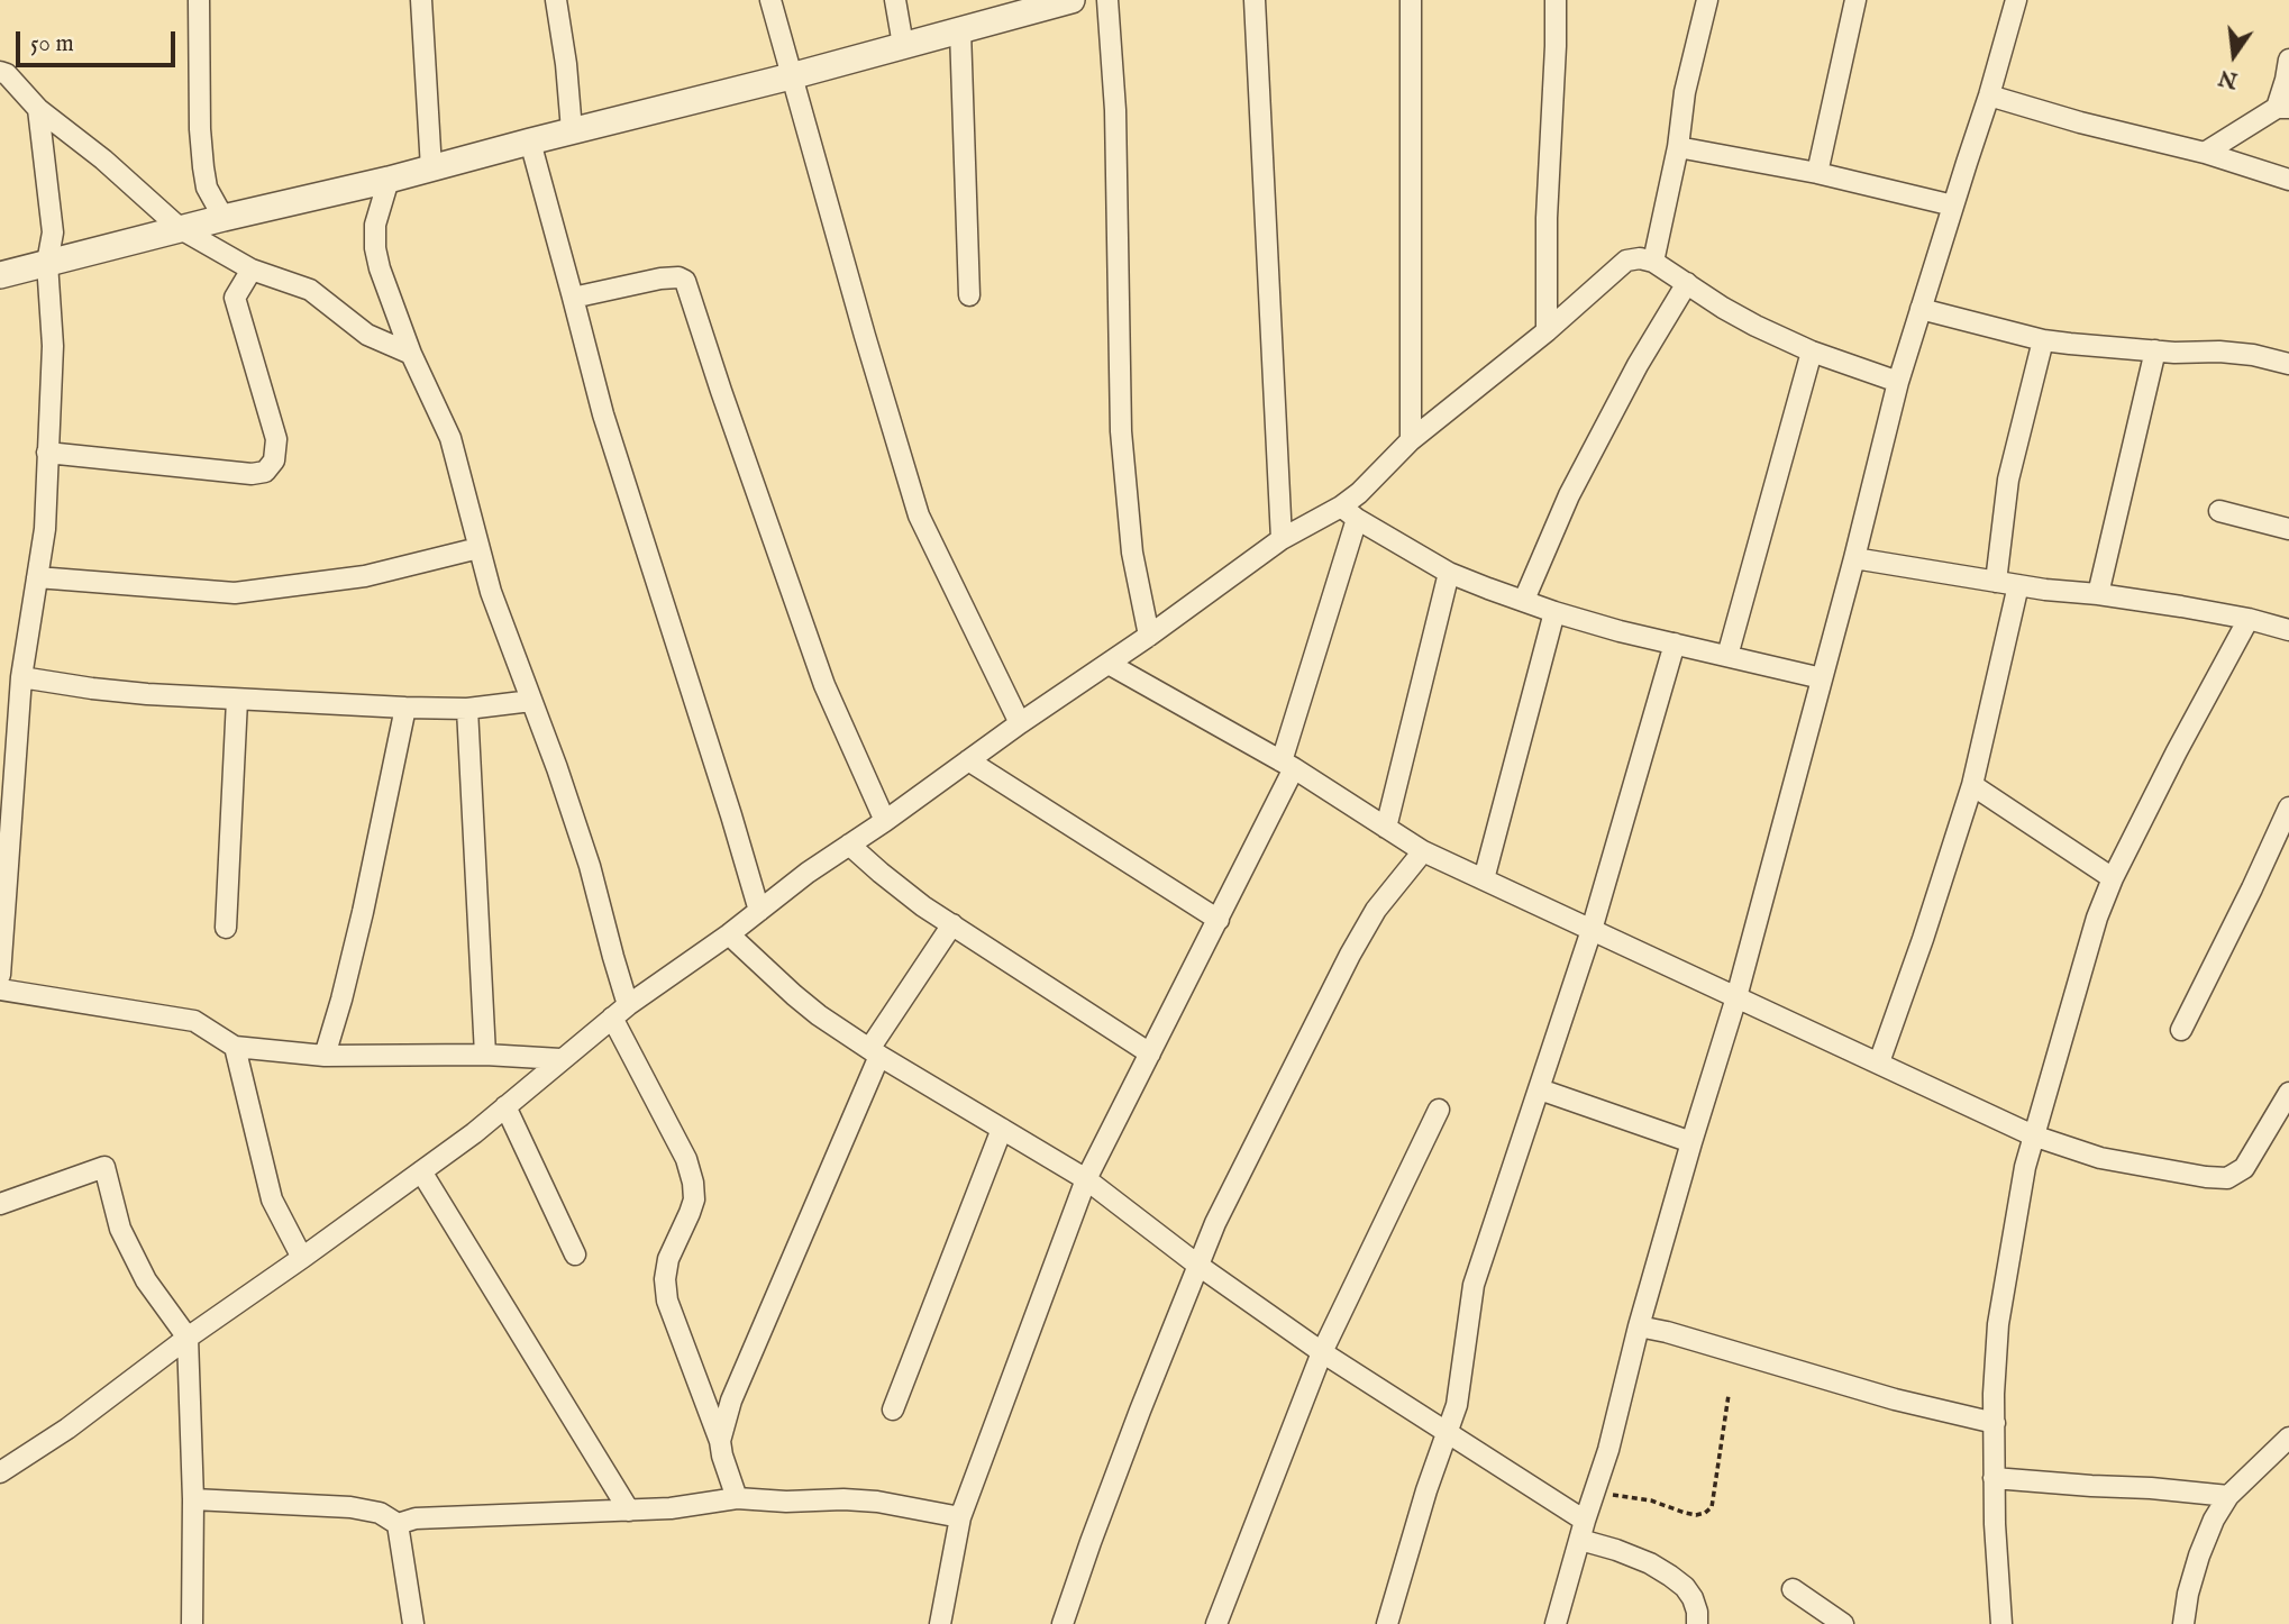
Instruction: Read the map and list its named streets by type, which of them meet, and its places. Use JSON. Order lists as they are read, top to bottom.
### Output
{
  "scale_bar": "50 m",
  "north": "bottom"
}
